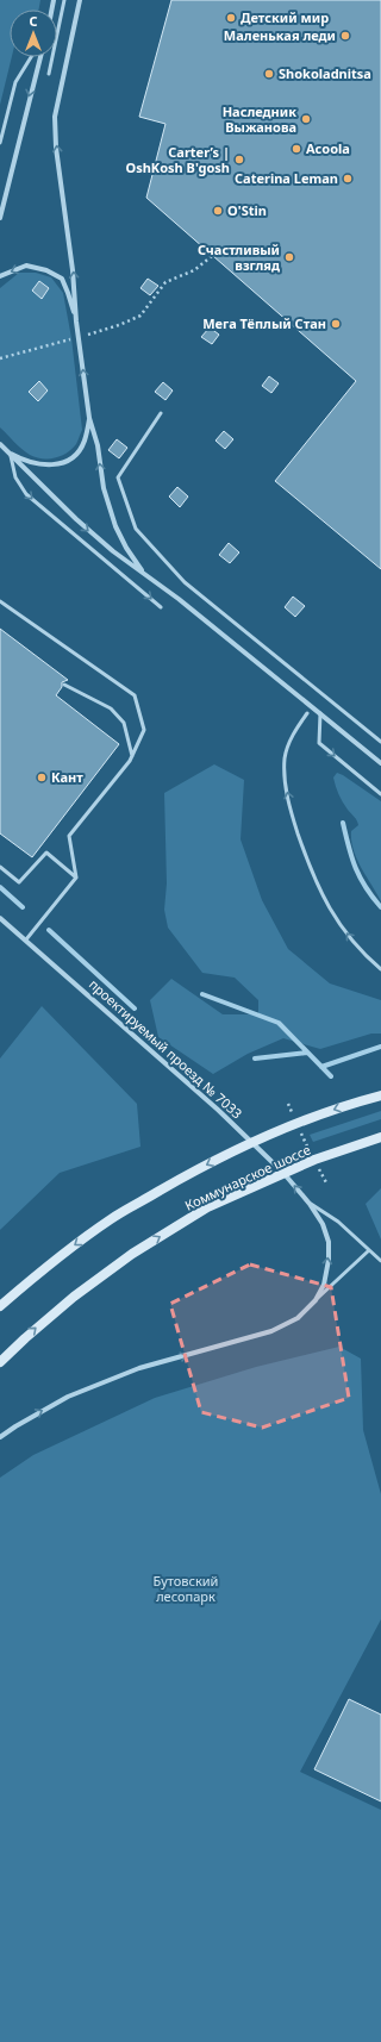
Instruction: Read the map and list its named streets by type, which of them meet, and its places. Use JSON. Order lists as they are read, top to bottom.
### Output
{
  "streets": {
    "main road": ["Коммунарское шоссе"],
    "street": ["проектируемый проезд № 7033"]
  },
  "crossings": [
    ["проектируемый проезд № 7033", "Коммунарское шоссе"]
  ],
  "parks": ["Бутовский лесопарк"],
  "places": [
    "Детский мир",
    "Маленькая леди",
    "Shokoladnitsa",
    "Наследник Выжанова",
    "Acoola",
    "Carter’s | OshKosh B'gosh",
    "Caterina Leman",
    "O'Stin",
    "Счастливый взгляд",
    "Мега Тёплый Cтан",
    "Кант"
  ],
  "north": "top"
}
